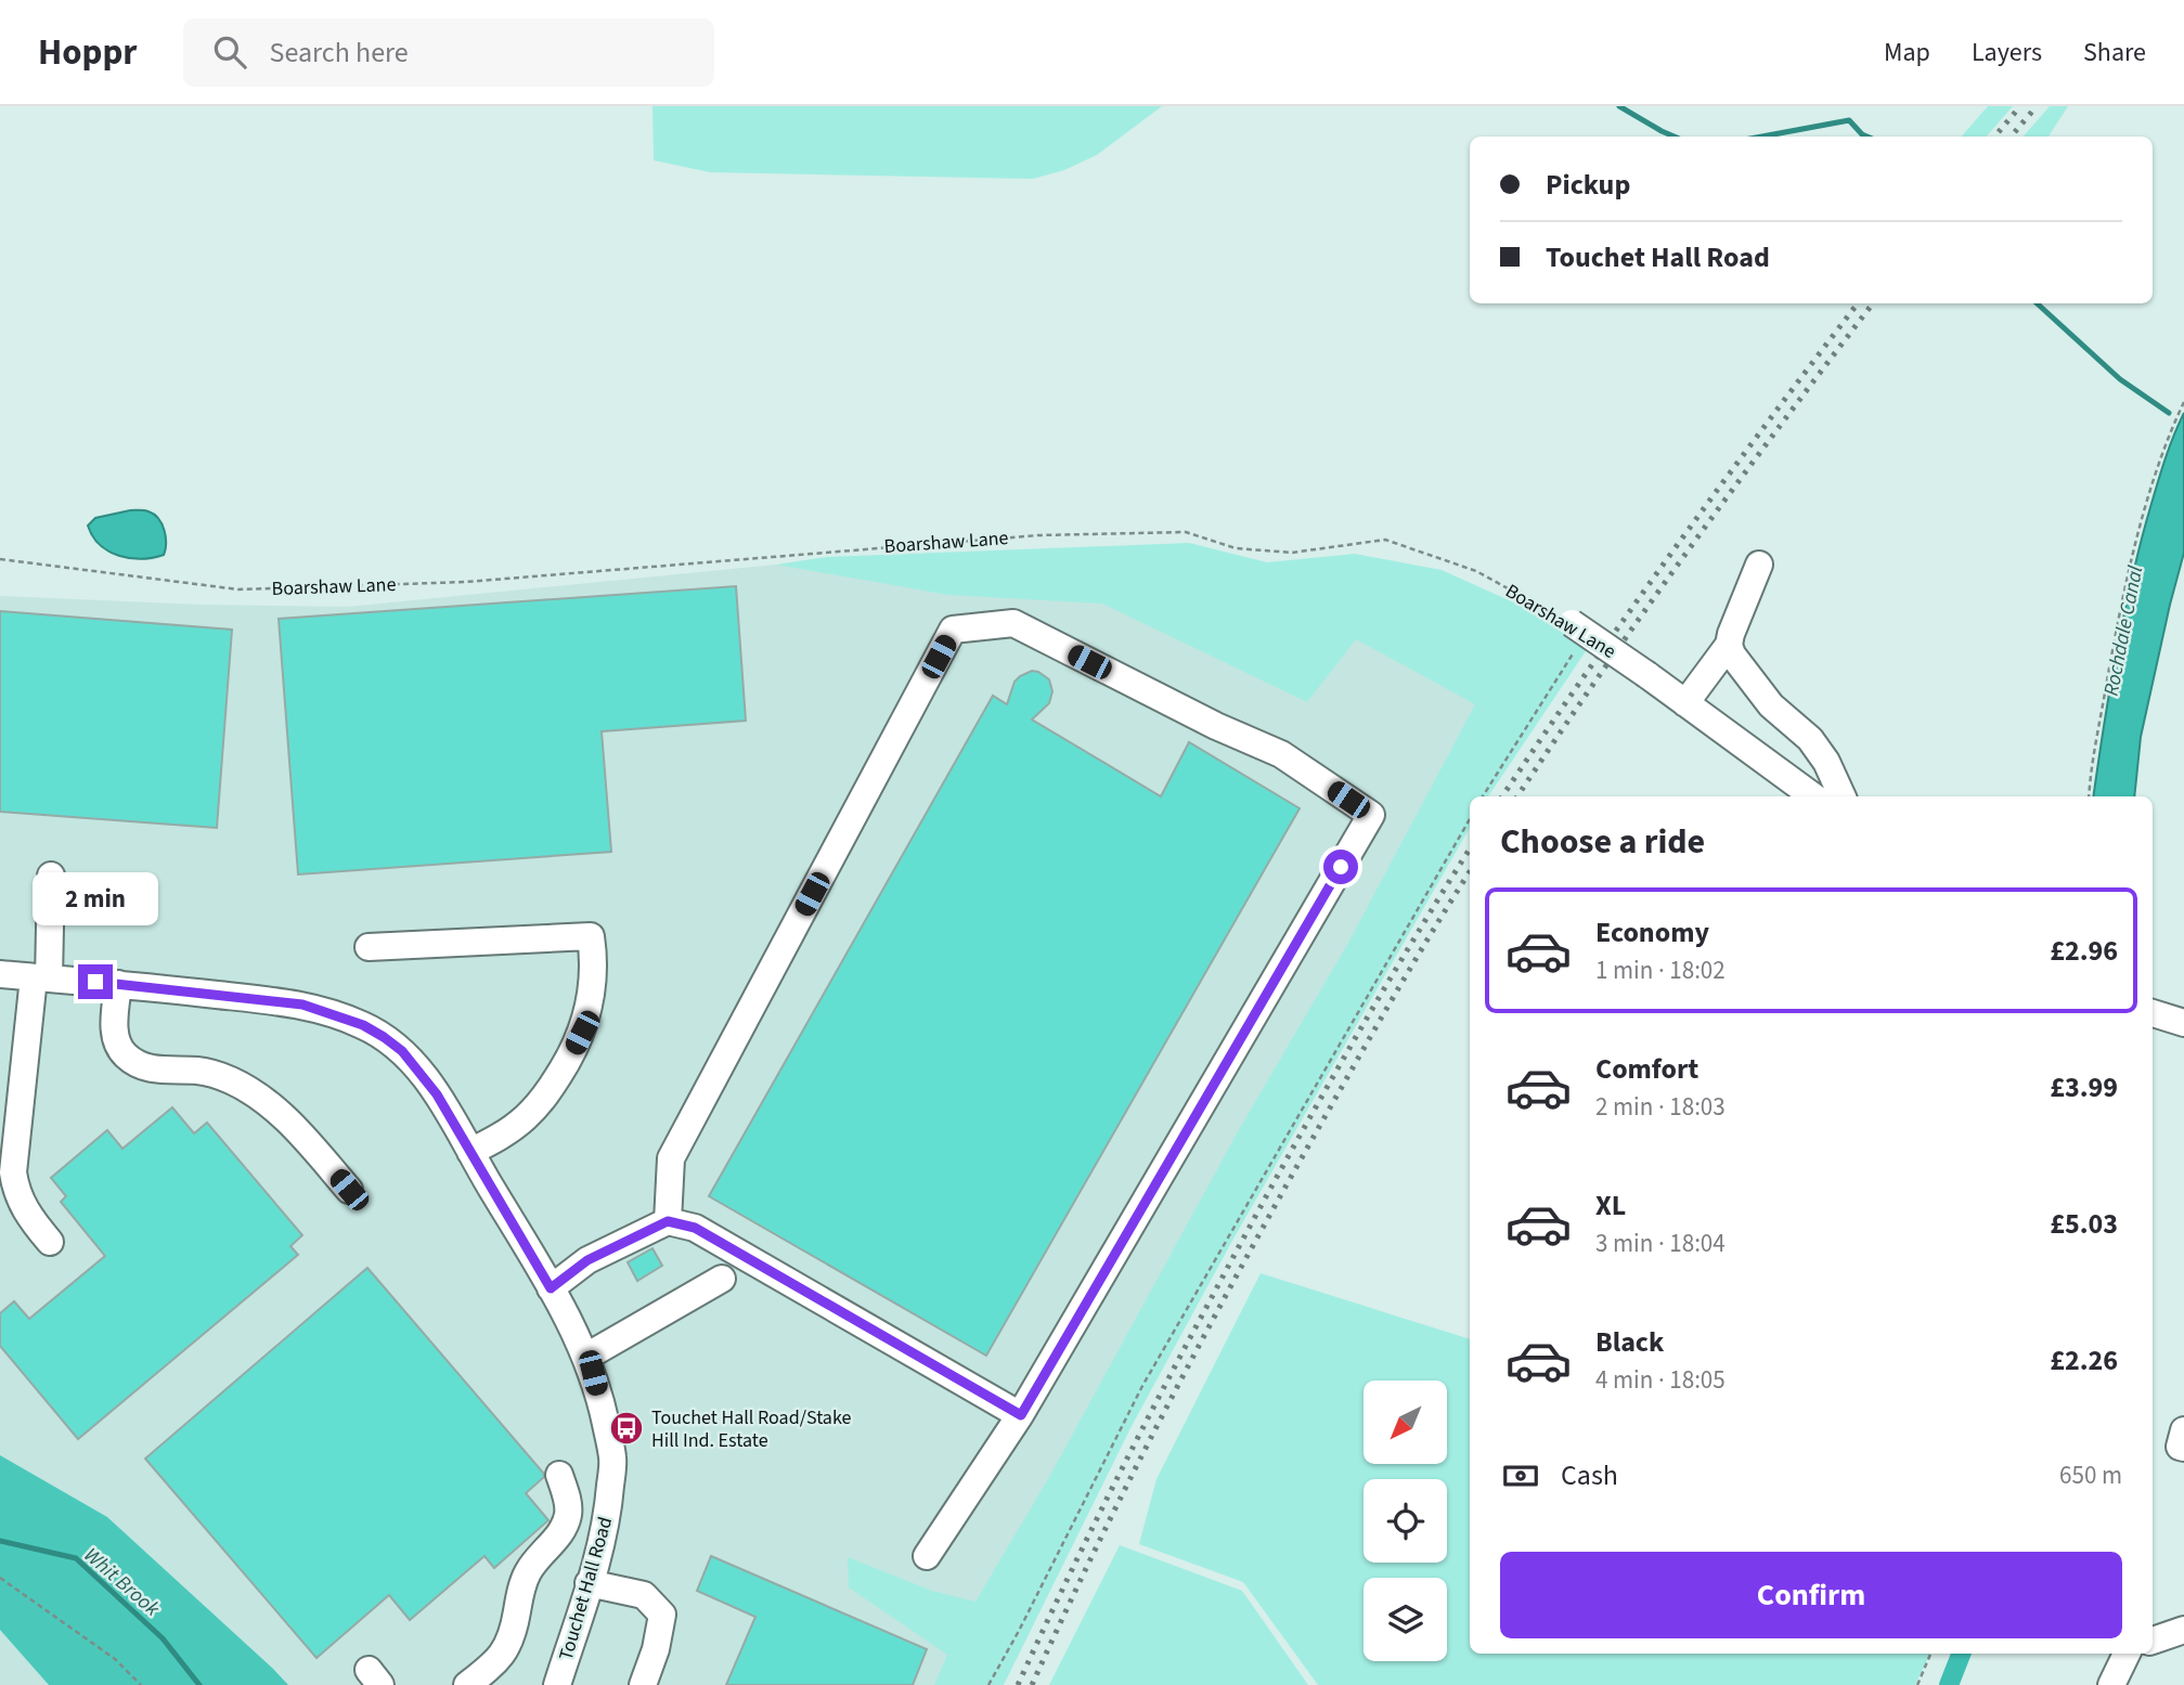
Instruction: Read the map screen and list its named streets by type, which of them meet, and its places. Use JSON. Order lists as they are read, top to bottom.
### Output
{
  "streets": {
    "street": ["Boarshaw Lane", "Touchet Hall Road"]
  },
  "water": ["Rochdale Canal", "Whit Brook"],
  "places": {
    "bus stop": ["Touchet Hall Road/Stake Hill Ind. Estate"]
  },
  "north": "bottom left",
  "page": {
    "header": "Hoppr",
    "search": "Search here",
    "nav": ["Map", "Layers", "Share"],
    "banner": ["Pickup", "Touchet Hall Road"],
    "heading": "Choose a ride",
    "bubble": "2 min",
    "list": [
      {
        "name": "Economy",
        "note": "1 min · 18:02",
        "value": "£2.96"
      },
      {
        "name": "Comfort",
        "note": "2 min · 18:03",
        "value": "£3.99"
      },
      {
        "name": "XL",
        "note": "3 min · 18:04",
        "value": "£5.03"
      },
      {
        "name": "Black",
        "note": "4 min · 18:05",
        "value": "£2.26"
      }
    ],
    "pay": ["Cash", "650 m"],
    "buttons": "Confirm"
  }
}
